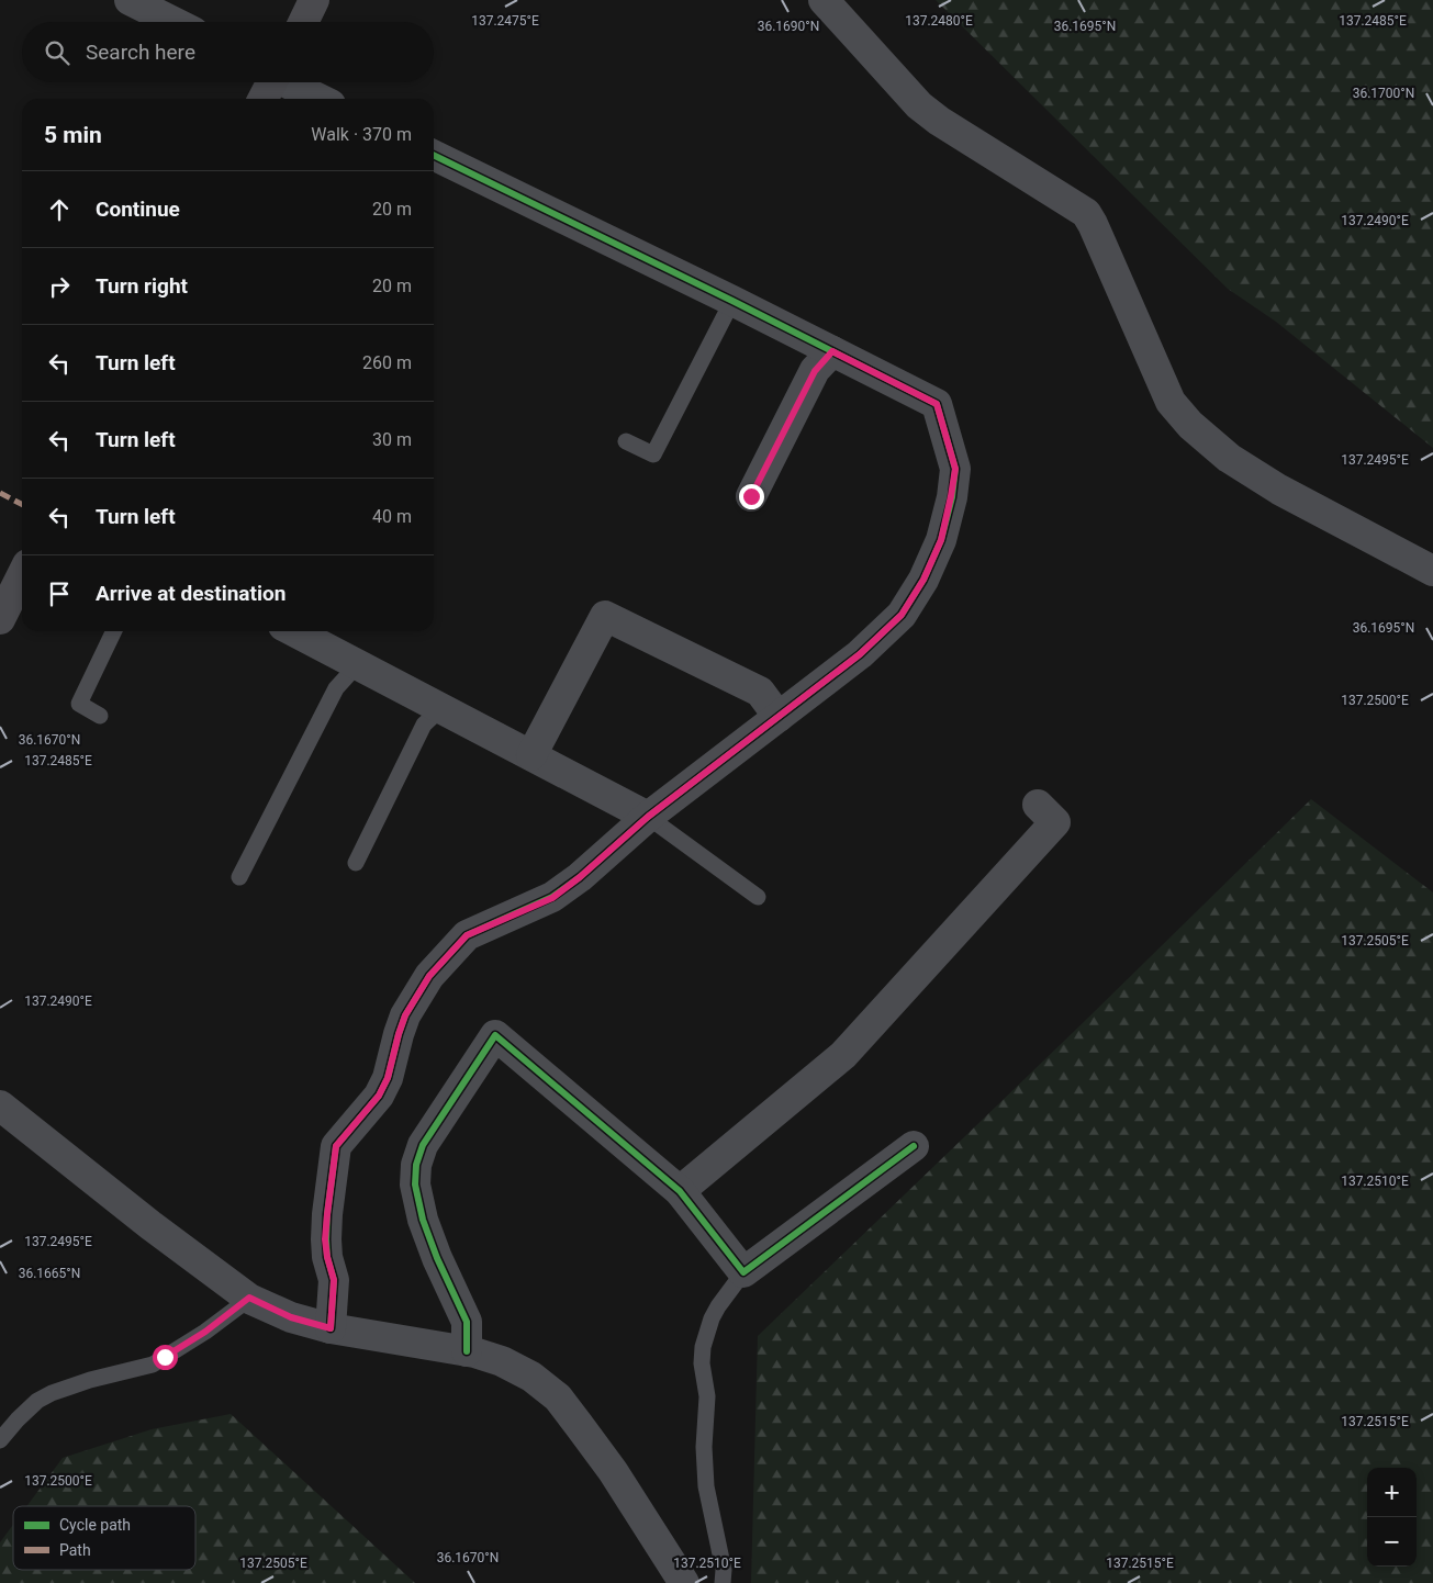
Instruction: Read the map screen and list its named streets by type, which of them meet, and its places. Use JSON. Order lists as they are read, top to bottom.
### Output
{
  "legend": ["Cycle path", "Path"],
  "page": {
    "search": "Search here",
    "heading": ["5 min", "Walk · 370 m"],
    "list": [
      ["Continue", "20 m"],
      ["Turn right", "20 m"],
      ["Turn left", "260 m"],
      ["Turn left", "30 m"],
      ["Turn left", "40 m"],
      "Arrive at destination"
    ],
    "map_buttons": ["+", "−"]
  },
  "coordinates": [
    "137.2475°E",
    "137.2480°E",
    "137.2485°E",
    "36.1690°N",
    "36.1695°N",
    "36.1700°N",
    "137.2490°E",
    "137.2495°E",
    "137.2500°E",
    "36.1670°N",
    "137.2505°E",
    "137.2510°E",
    "36.1665°N",
    "137.2515°E"
  ]
}
